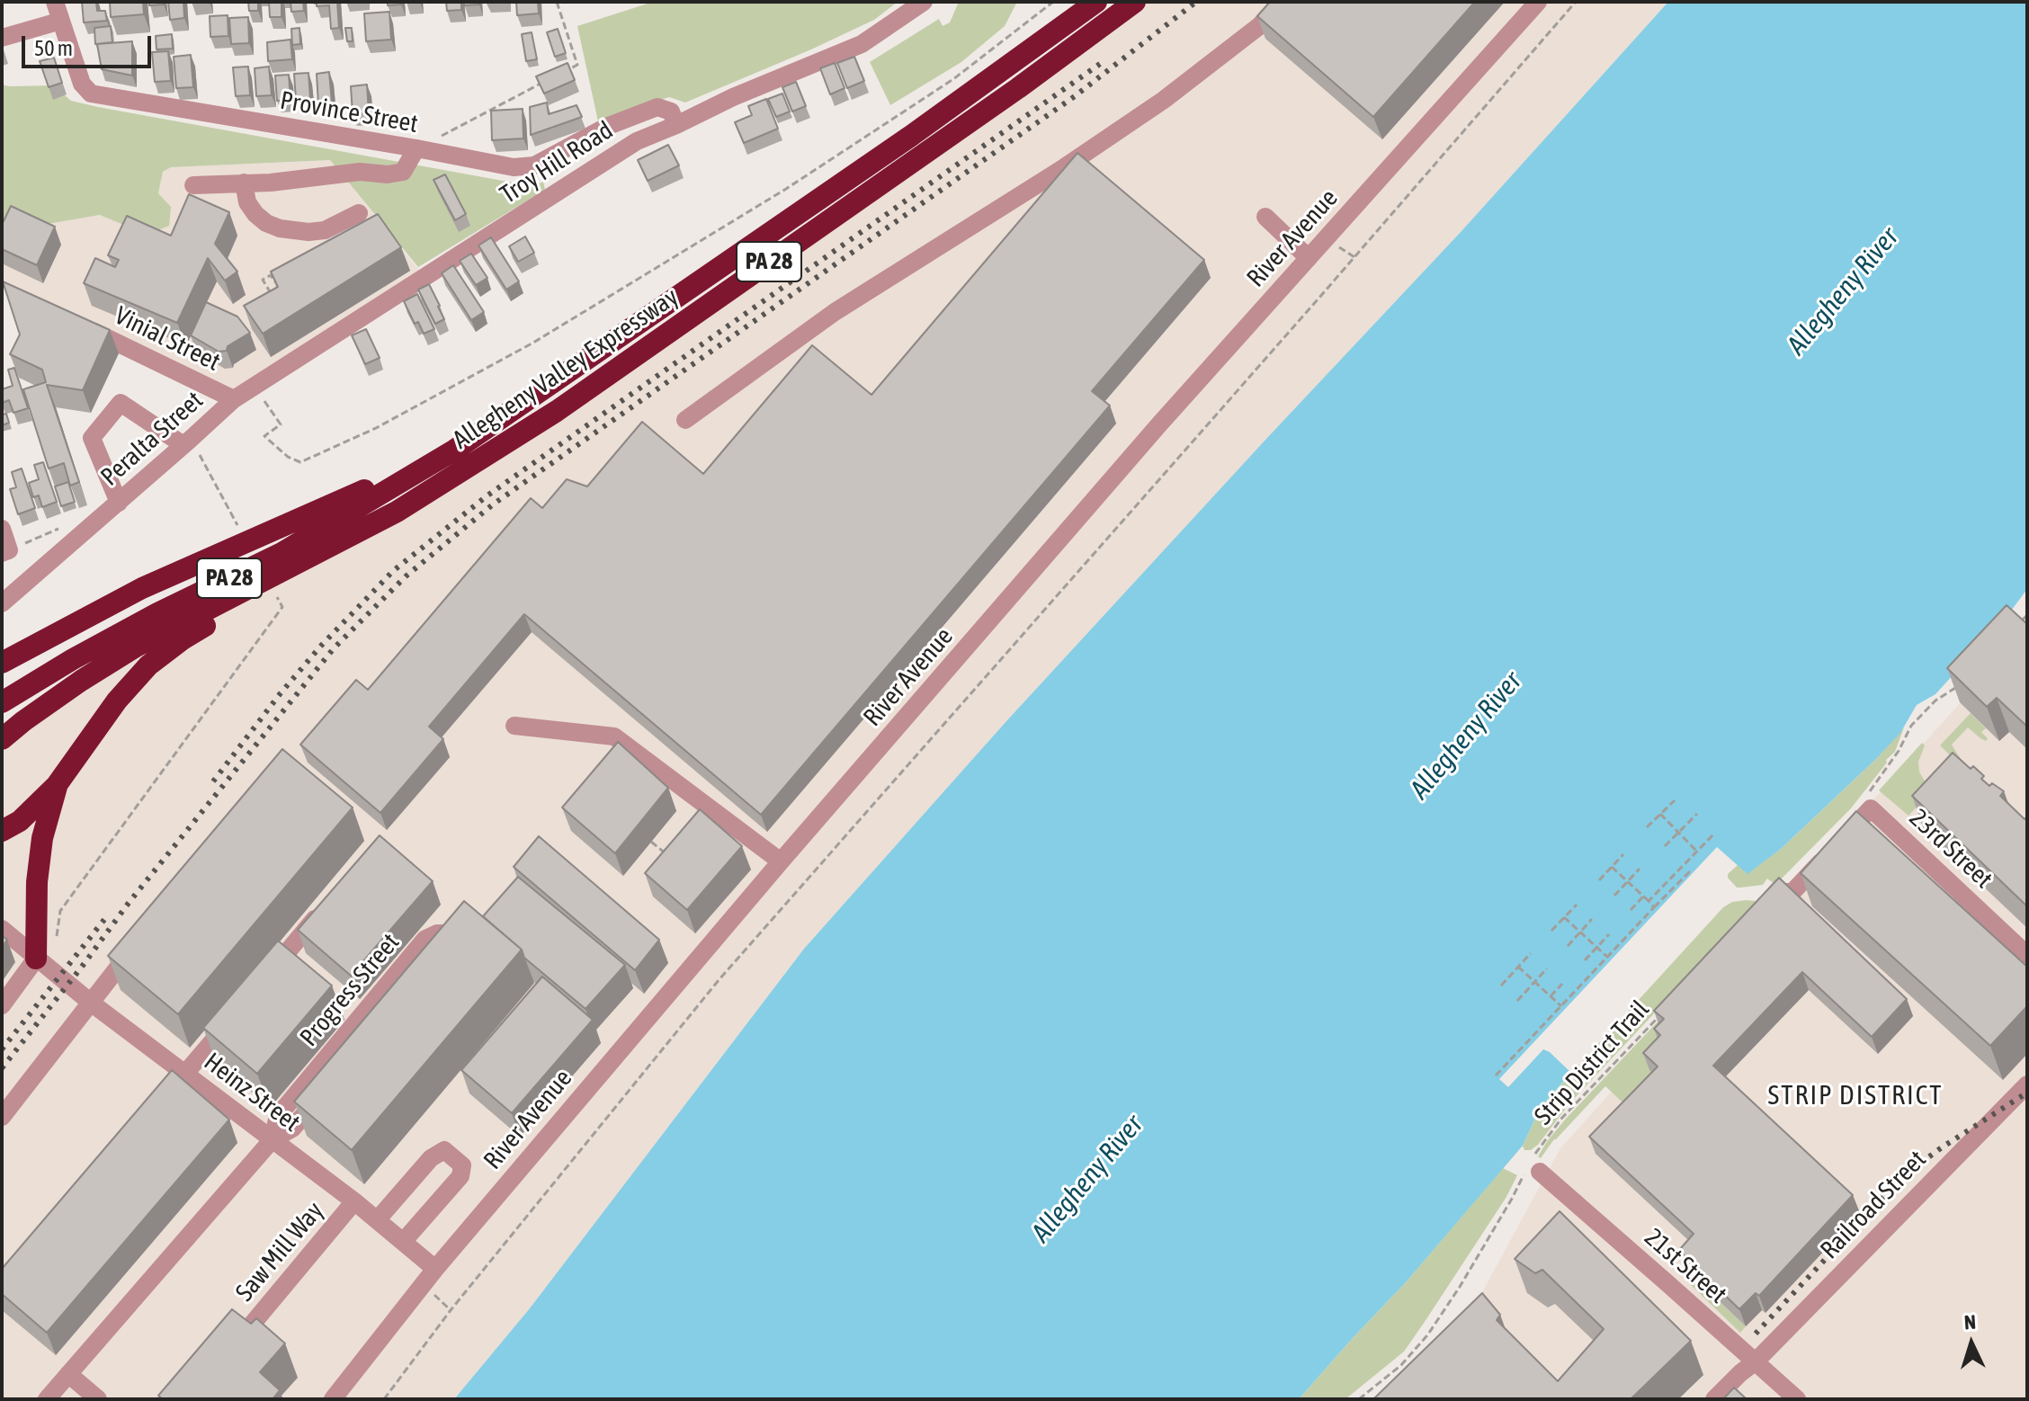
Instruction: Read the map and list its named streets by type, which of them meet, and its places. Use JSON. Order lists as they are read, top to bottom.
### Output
{
  "streets": {
    "highway": ["PA 28", "Allegheny Valley Expressway"],
    "street": [
      "Province Street",
      "Troy Hill Road",
      "River Avenue",
      "Vinial Street",
      "Peralta Street",
      "23rd Street",
      "Progress Street",
      "Heinz Street",
      "Railroad Street",
      "Saw Mill Way",
      "21st Street"
    ],
    "path": ["Strip District Trail"]
  },
  "crossings": [
    ["Province Street", "Troy Hill Road"],
    ["Troy Hill Road", "Vinial Street"],
    ["Troy Hill Road", "Peralta Street"],
    ["River Avenue", "Heinz Street"],
    ["Vinial Street", "Peralta Street"],
    ["Progress Street", "Heinz Street"],
    ["Strip District Trail", "21st Street"],
    ["Heinz Street", "Saw Mill Way"],
    ["Railroad Street", "21st Street"]
  ],
  "districts": ["STRIP DISTRICT"],
  "water": ["Allegheny River"],
  "scale_bar": "50 m",
  "north": "top"
}
